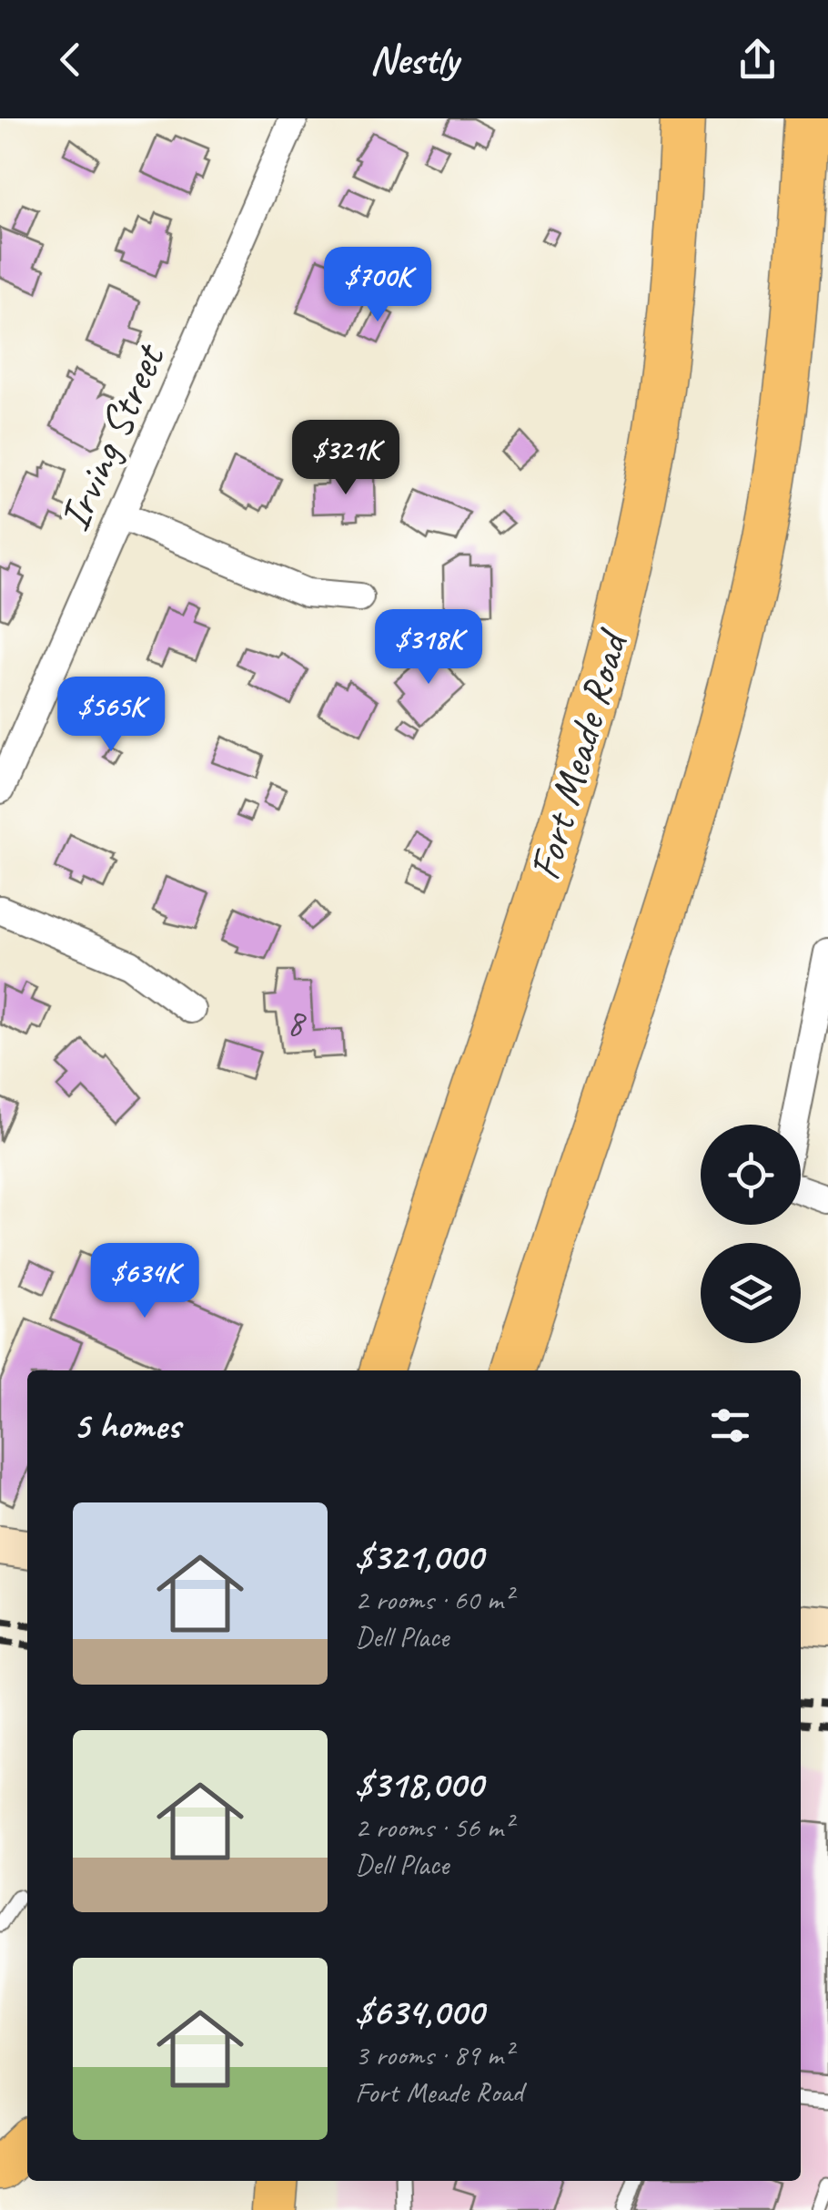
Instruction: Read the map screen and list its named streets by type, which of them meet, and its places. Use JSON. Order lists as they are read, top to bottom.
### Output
{
  "streets": {
    "main road": ["Fort Meade Road"],
    "street": ["Irving Street"]
  },
  "house_numbers": ["8"],
  "page": {
    "header": "Nestly",
    "price": [
      "$700K",
      "$321K",
      "$318K",
      "$565K",
      "$634K"
    ],
    "heading": "5 homes",
    "list": [
      {
        "name": "$321,000",
        "note": "2 rooms · 60 m² · Dell Place"
      },
      {
        "name": "$318,000",
        "note": "2 rooms · 56 m² · Dell Place"
      },
      {
        "name": "$634,000",
        "note": "3 rooms · 89 m² · Fort Meade Road"
      }
    ]
  }
}
